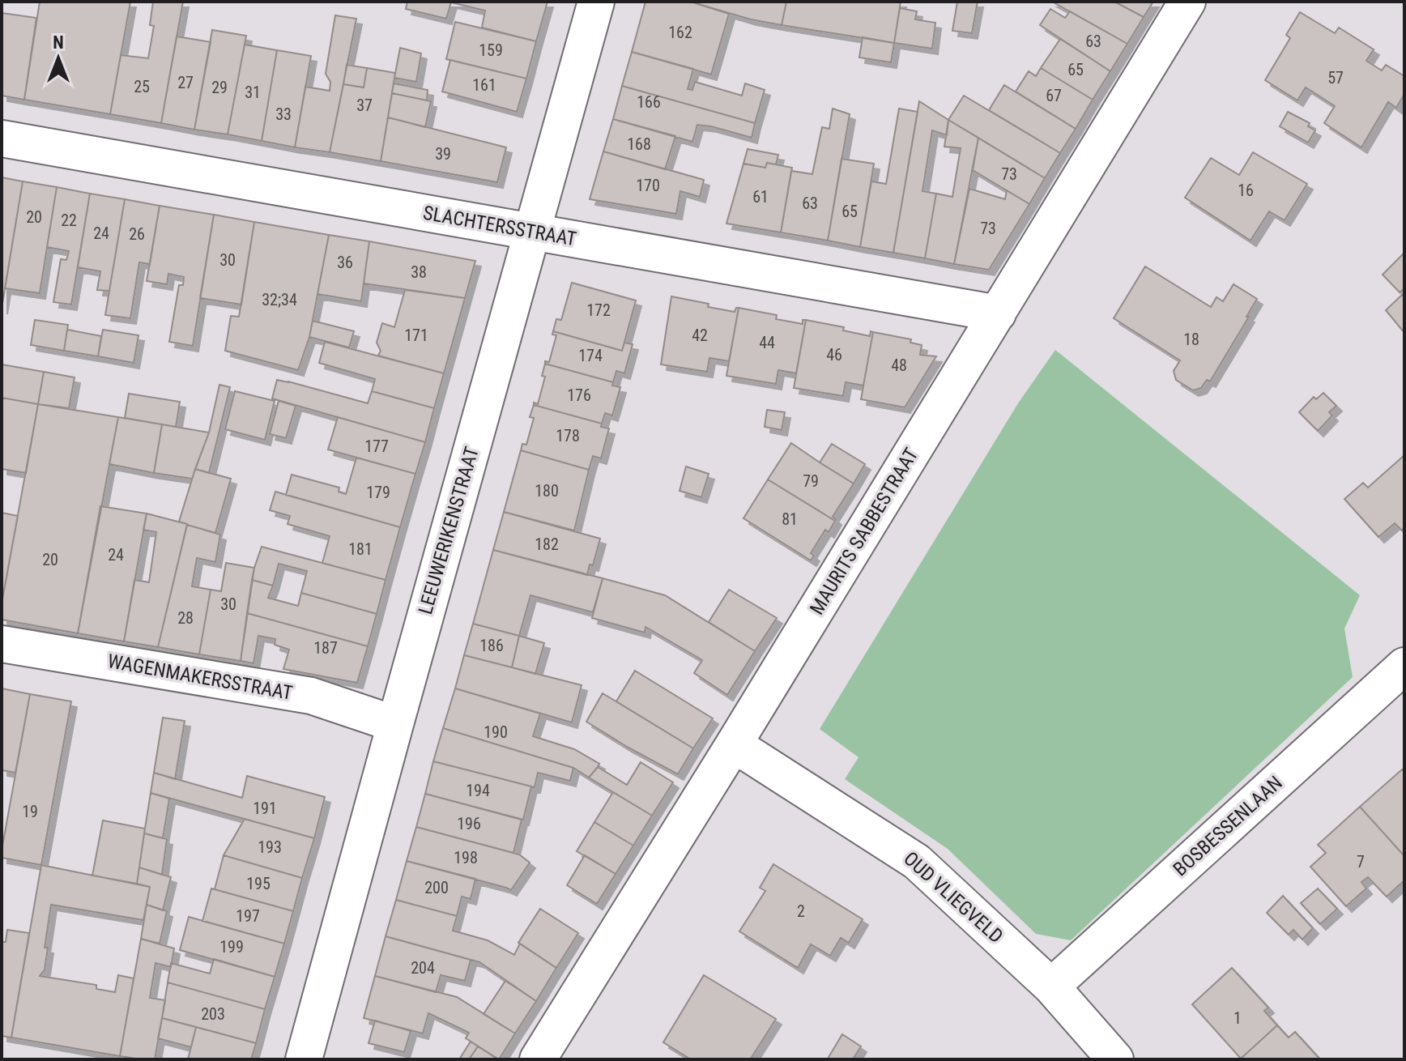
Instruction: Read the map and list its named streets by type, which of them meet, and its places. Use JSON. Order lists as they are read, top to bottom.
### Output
{
  "streets": {
    "street": [
      "SLACHTERSSTRAAT",
      "LEEUWERIKENSTRAAT",
      "MAURITS SABBESTRAAT",
      "WAGENMAKERSSTRAAT",
      "BOSBESSENLAAN",
      "OUD VLIEGVELD"
    ]
  },
  "crossings": [
    ["SLACHTERSSTRAAT", "LEEUWERIKENSTRAAT"],
    ["SLACHTERSSTRAAT", "MAURITS SABBESTRAAT"],
    ["LEEUWERIKENSTRAAT", "WAGENMAKERSSTRAAT"],
    ["MAURITS SABBESTRAAT", "OUD VLIEGVELD"],
    ["BOSBESSENLAAN", "OUD VLIEGVELD"]
  ],
  "house_numbers": [
    "162",
    "63",
    "159",
    "65",
    "57",
    "27",
    "161",
    "25",
    "29",
    "31",
    "67",
    "166",
    "37",
    "33",
    "168",
    "39",
    "73",
    "170",
    "16",
    "61",
    "63",
    "65",
    "20",
    "22",
    "73",
    "24",
    "26",
    "30",
    "36",
    "38",
    "32;34",
    "172",
    "171",
    "42",
    "18",
    "44",
    "46",
    "174",
    "48",
    "176",
    "178",
    "177",
    "79",
    "180",
    "179",
    "81",
    "182",
    "181",
    "24",
    "20",
    "30",
    "28",
    "186",
    "187",
    "190",
    "194",
    "191",
    "19",
    "196",
    "193",
    "198",
    "7",
    "195",
    "200",
    "2",
    "197",
    "199",
    "204",
    "203",
    "1"
  ],
  "north": "top"
}
